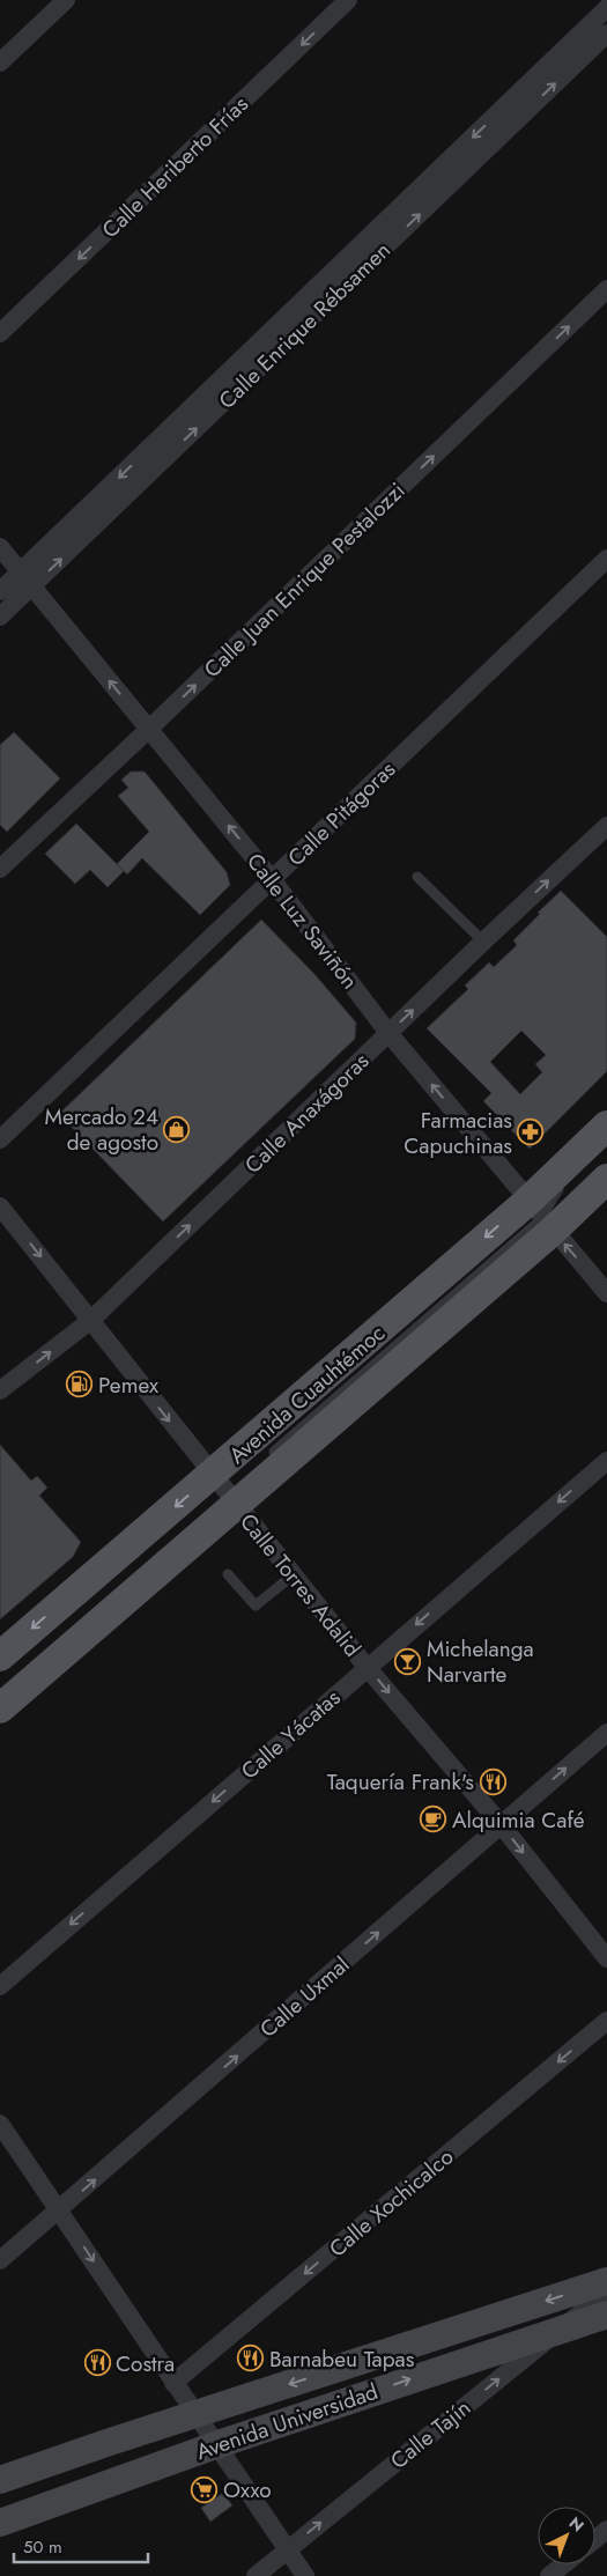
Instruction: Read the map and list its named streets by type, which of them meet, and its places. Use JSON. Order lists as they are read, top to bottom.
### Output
{
  "streets": {
    "main road": ["Avenida Cuauhtémoc", "Avenida Universidad"],
    "street": [
      "Calle Heriberto Frías",
      "Calle Enrique Rébsamen",
      "Calle Juan Enrique Pestalozzi",
      "Calle Pitágoras",
      "Calle Luz Saviñón",
      "Calle Anaxágoras",
      "Calle Torres Adalid",
      "Calle Yácatas",
      "Calle Uxmal",
      "Calle Xochicalco",
      "Calle Tajín"
    ]
  },
  "crossings": [
    ["Calle Enrique Rébsamen", "Calle Luz Saviñón"],
    ["Calle Juan Enrique Pestalozzi", "Calle Luz Saviñón"],
    ["Calle Pitágoras", "Calle Luz Saviñón"],
    ["Calle Luz Saviñón", "Calle Anaxágoras"],
    ["Calle Luz Saviñón", "Avenida Cuauhtémoc"],
    ["Calle Anaxágoras", "Calle Torres Adalid"],
    ["Avenida Cuauhtémoc", "Calle Torres Adalid"],
    ["Calle Torres Adalid", "Calle Yácatas"],
    ["Calle Torres Adalid", "Calle Uxmal"],
    ["Avenida Universidad", "Calle Tajín"]
  ],
  "one_way": [
    "Calle Heriberto Frías",
    "Calle Juan Enrique Pestalozzi",
    "Calle Luz Saviñón",
    "Calle Anaxágoras",
    "Calle Torres Adalid",
    "Calle Yácatas",
    "Calle Uxmal",
    "Calle Xochicalco",
    "Calle Tajín"
  ],
  "places": {
    "shop": ["Mercado 24 de agosto"],
    "pharmacy": ["Farmacias Capuchinas"],
    "fuel station": ["Pemex"],
    "bar": ["Michelanga Narvarte"],
    "restaurant": ["Taquería Frank's", "Barnabeu Tapas", "Costra"],
    "cafe": ["Alquimia Café"],
    "supermarket": ["Oxxo"]
  },
  "scale_bar": "50 m",
  "north": "top right"
}
